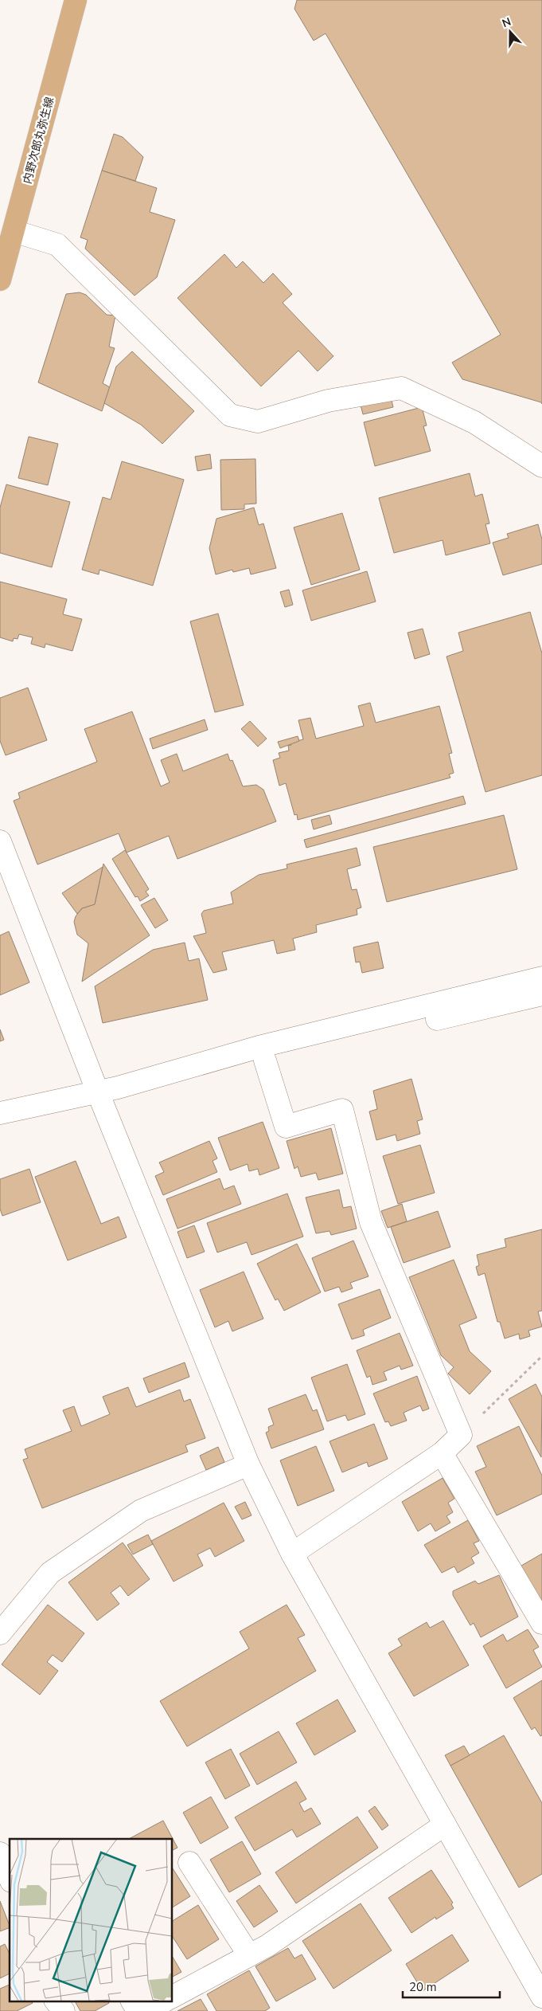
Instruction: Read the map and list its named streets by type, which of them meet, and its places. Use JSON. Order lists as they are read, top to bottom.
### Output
{
  "streets": {
    "main road": ["内野次郎丸弥生線"]
  },
  "scale_bar": "20 m",
  "north": "top"
}
